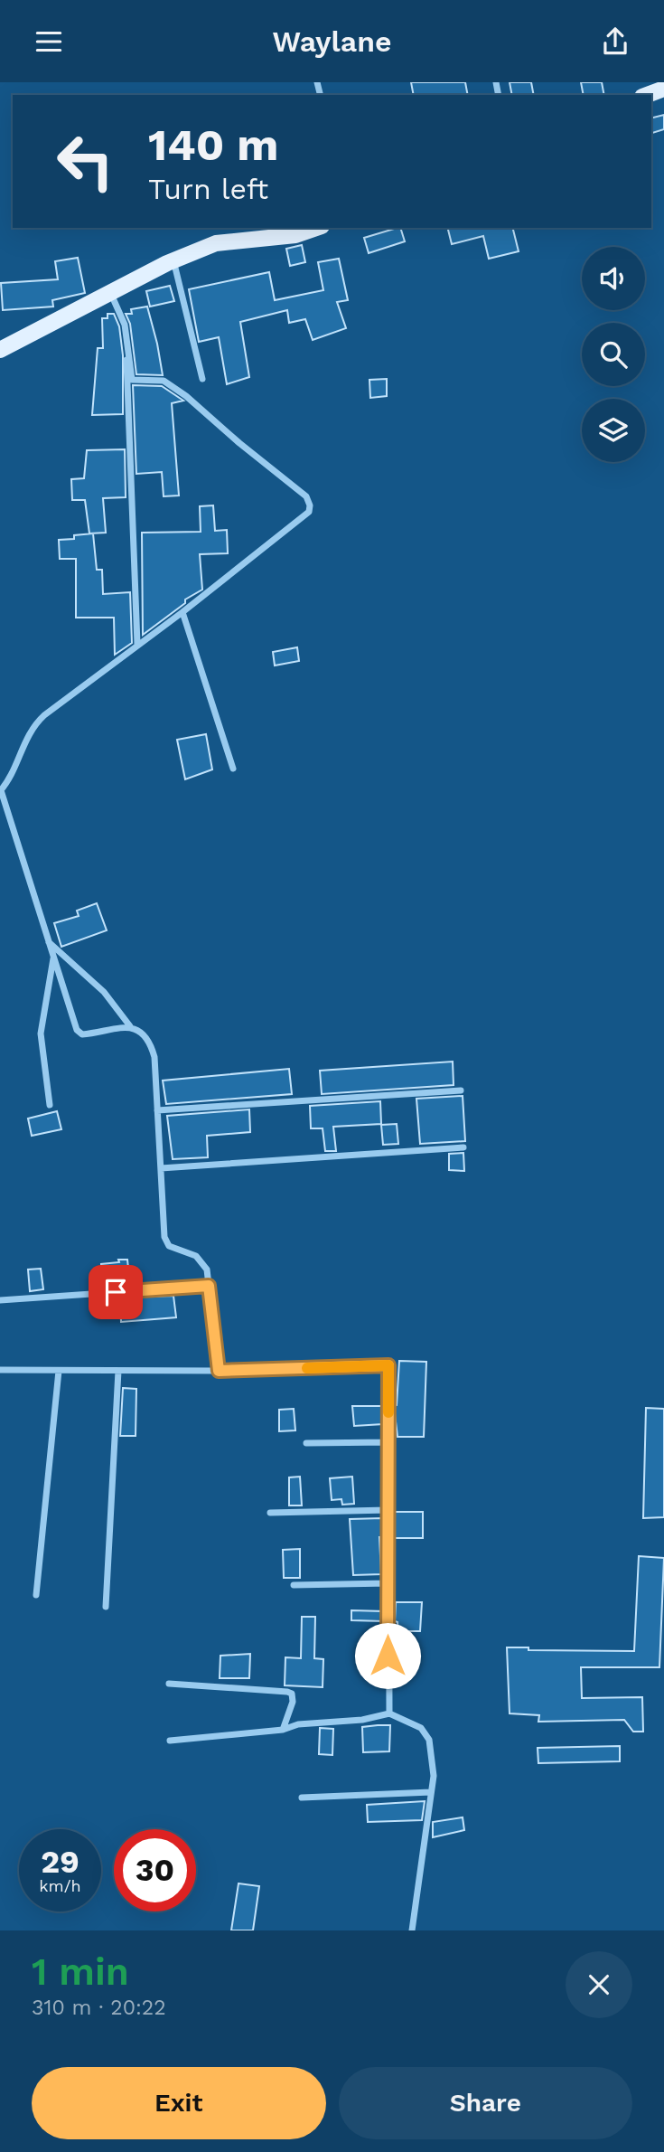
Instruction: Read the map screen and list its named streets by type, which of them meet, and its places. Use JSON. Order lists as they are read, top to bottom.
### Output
{
  "page": {
    "header": "Waylane",
    "turn": ["140 m", "Turn left"],
    "speed": "29 km/h",
    "limit": "30",
    "heading": ["1 min", "310 m · 20:22"],
    "buttons": ["Exit", "Share"]
  }
}
